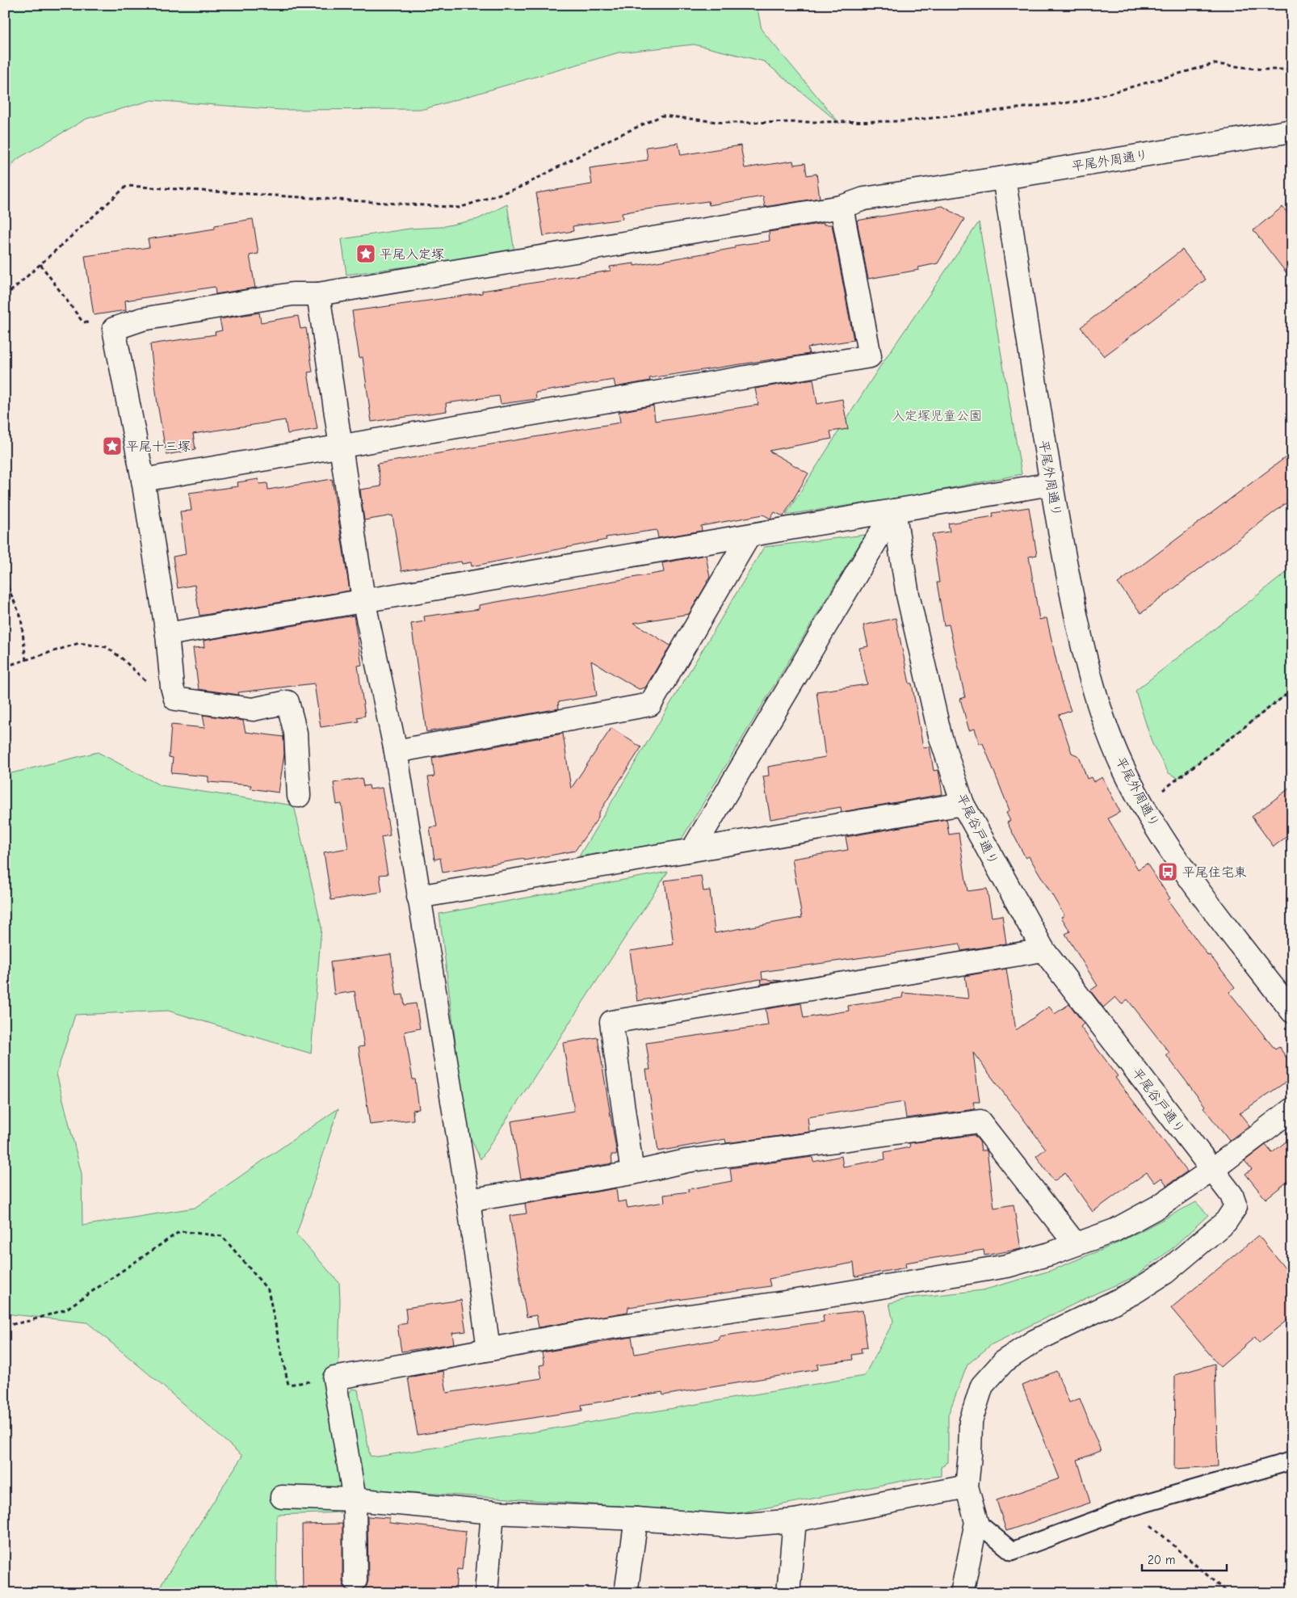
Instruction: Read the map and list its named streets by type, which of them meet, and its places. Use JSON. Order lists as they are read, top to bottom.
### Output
{
  "streets": {
    "street": ["平尾外周通り", "平尾谷戸通り"]
  },
  "parks": ["入定塚児童公園"],
  "places": {
    "place": ["平尾入定塚", "平尾十三塚"],
    "bus stop": ["平尾住宅東"]
  },
  "scale_bar": "20 m"
}
